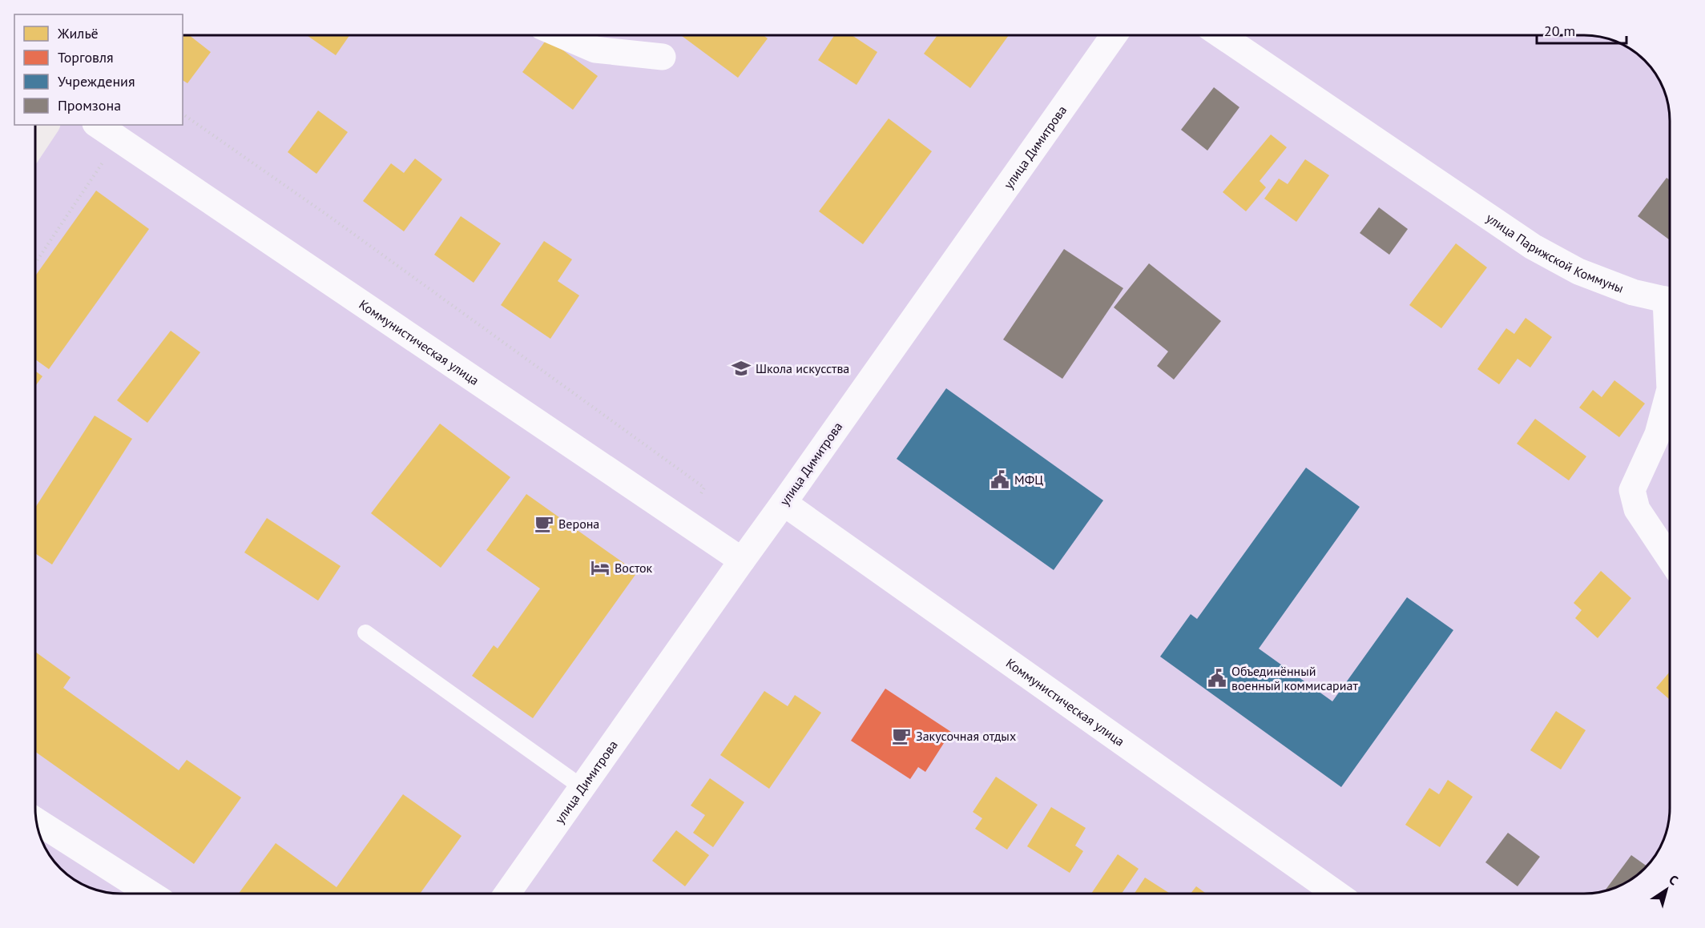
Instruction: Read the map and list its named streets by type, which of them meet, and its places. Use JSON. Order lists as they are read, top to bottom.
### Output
{
  "streets": {
    "street": ["улица Димитрова", "улица Парижской Коммуны", "Коммунистическая улица"]
  },
  "crossings": [
    ["улица Димитрова", "Коммунистическая улица"]
  ],
  "places": {
    "school or university": ["Школа искусства"],
    "public building": ["МФЦ", "Объединённый военный коммисариат"],
    "cafe": ["Верона", "Закусочная отдых"],
    "hotel": ["Восток"]
  },
  "legend": [
    "Жильё",
    "Торговля",
    "Учреждения",
    "Промзона"
  ],
  "scale_bar": "20 m",
  "north": "top right"
}
